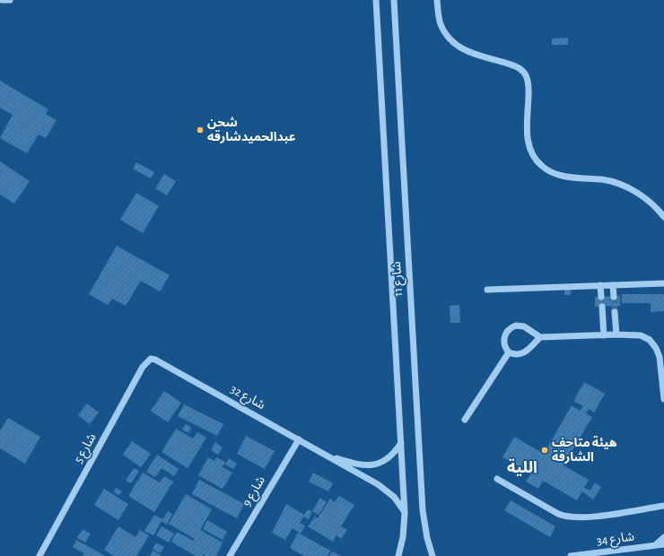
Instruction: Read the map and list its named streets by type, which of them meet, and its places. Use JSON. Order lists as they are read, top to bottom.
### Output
{
  "streets": {
    "street": [
      "شارع 11",
      "شارع 32",
      "شارع 5",
      "شارع 9",
      "شارع 34"
    ]
  },
  "crossings": [
    ["شارع 11", "شارع 32"],
    ["شارع 32", "شارع 5"],
    ["شارع 32", "شارع 9"]
  ],
  "districts": ["اللية"],
  "places": ["شحن عبدالحميدشارقه", "هيئة متاحف الشارقة"]
}
